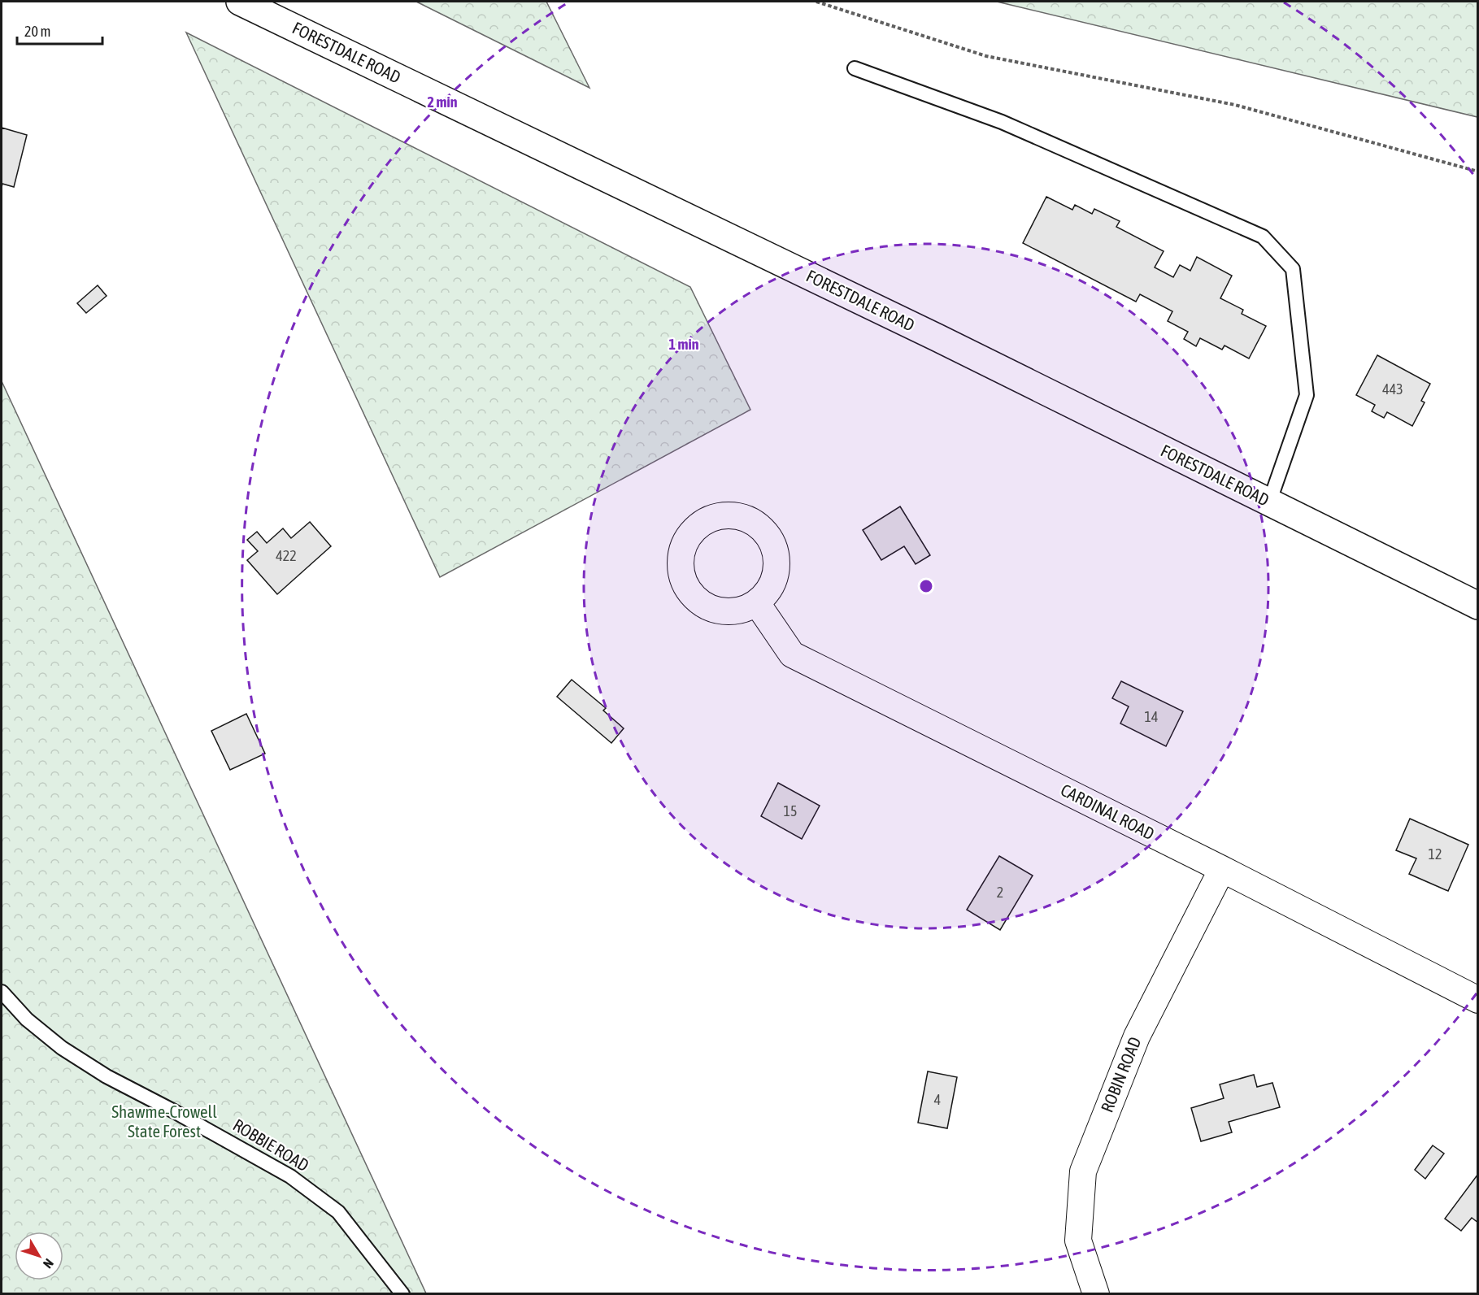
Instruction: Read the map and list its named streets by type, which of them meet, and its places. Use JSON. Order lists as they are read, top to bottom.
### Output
{
  "streets": {
    "main road": ["FORESTDALE ROAD"],
    "street": ["CARDINAL ROAD", "ROBIN ROAD"],
    "lane": ["ROBBIE ROAD"]
  },
  "crossings": [
    ["CARDINAL ROAD", "ROBIN ROAD"]
  ],
  "parks": ["Shawme-Crowell State Forest"],
  "house_numbers": [
    "443",
    "422",
    "14",
    "15",
    "12",
    "2",
    "4"
  ],
  "scale_bar": "20 m",
  "north": "bottom right",
  "rings": ["2 min", "1 min"]
}
